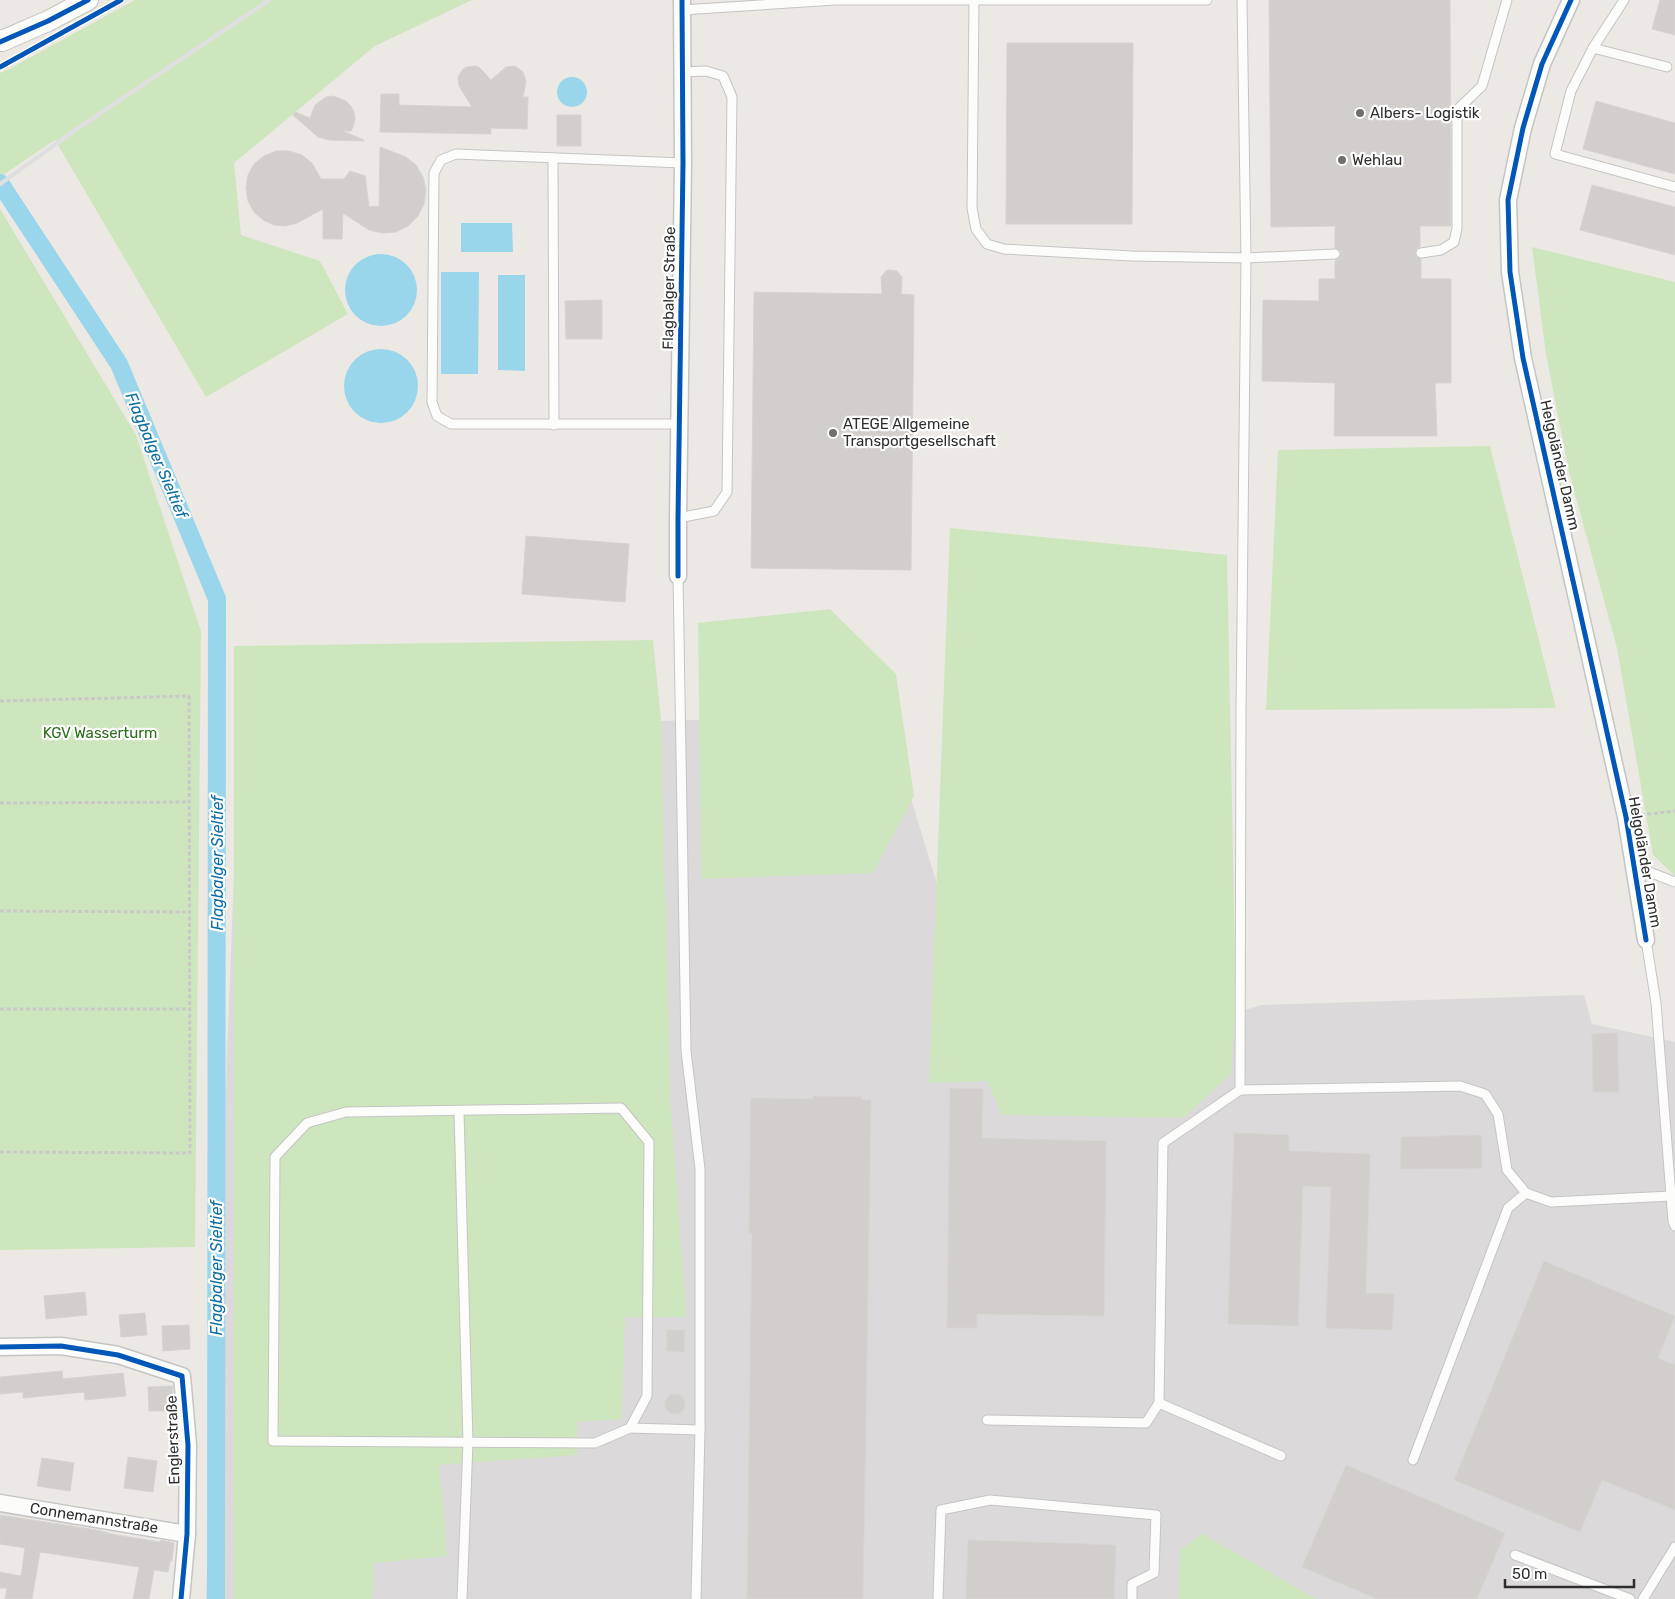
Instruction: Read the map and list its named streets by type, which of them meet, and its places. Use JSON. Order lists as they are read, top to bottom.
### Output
{
  "streets": {
    "street": [
      "Flagbalger Straße",
      "Helgoländer Damm",
      "Englerstraße",
      "Connemannstraße"
    ]
  },
  "crossings": [
    ["Englerstraße", "Connemannstraße"]
  ],
  "water": ["Flagbalger Sieltief"],
  "parks": ["KGV Wasserturm"],
  "places": ["Albers- Logistik", "Wehlau", "ATEGE Allgemeine Transportgesellschaft"],
  "scale_bar": "50 m"
}
